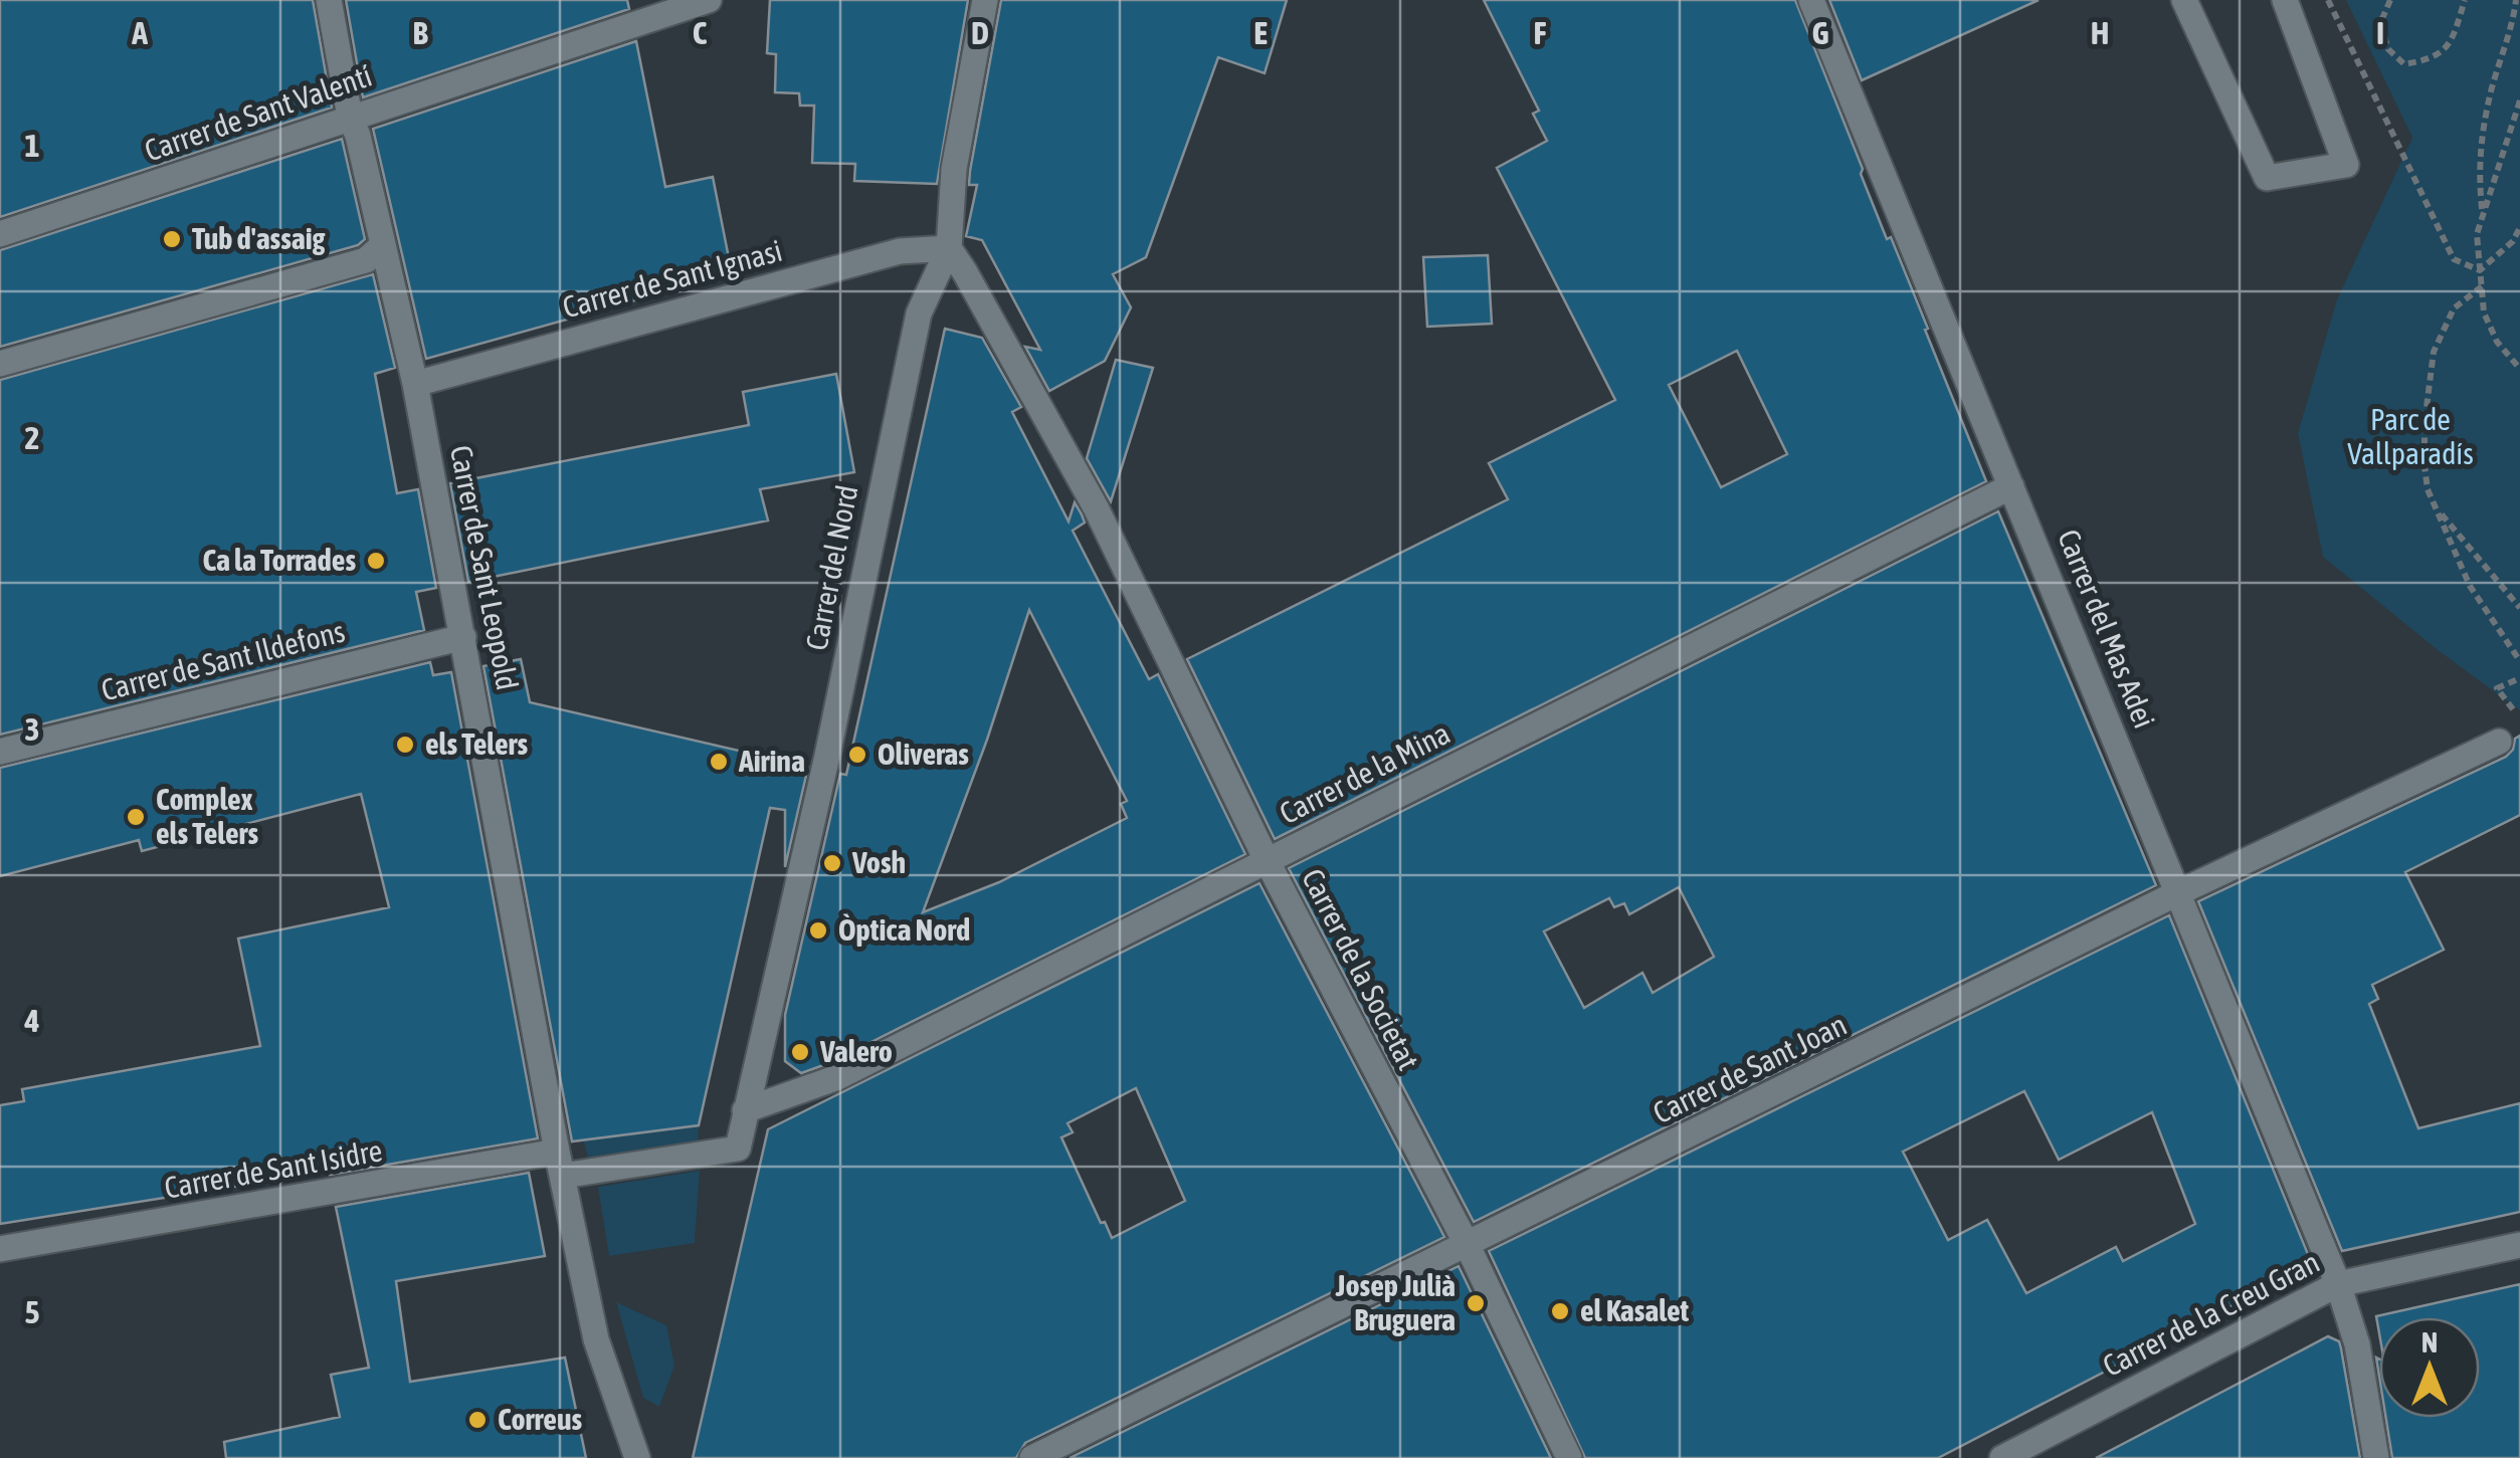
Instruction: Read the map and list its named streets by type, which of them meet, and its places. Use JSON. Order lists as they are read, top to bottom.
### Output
{
  "streets": {
    "street": [
      "Carrer de Sant Valentí",
      "Carrer de Sant Ignasi",
      "Carrer de Sant Leopold",
      "Carrer del Nord",
      "Carrer del Mas Adei",
      "Carrer de Sant Ildefons",
      "Carrer de la Mina",
      "Carrer de la Societat",
      "Carrer de Sant Joan",
      "Carrer de Sant Isidre",
      "Carrer de la Creu Gran"
    ]
  },
  "crossings": [
    ["Carrer de Sant Valentí", "Carrer de Sant Leopold"],
    ["Carrer de Sant Ignasi", "Carrer de Sant Leopold"],
    ["Carrer de Sant Ignasi", "Carrer del Nord"],
    ["Carrer de Sant Ignasi", "Carrer de la Societat"],
    ["Carrer de Sant Leopold", "Carrer de Sant Ildefons"],
    ["Carrer de Sant Leopold", "Carrer de Sant Isidre"],
    ["Carrer del Nord", "Carrer de la Mina"],
    ["Carrer del Nord", "Carrer de la Societat"],
    ["Carrer del Nord", "Carrer de Sant Isidre"],
    ["Carrer del Mas Adei", "Carrer de la Mina"],
    ["Carrer del Mas Adei", "Carrer de Sant Joan"],
    ["Carrer del Mas Adei", "Carrer de la Creu Gran"],
    ["Carrer de la Mina", "Carrer de la Societat"],
    ["Carrer de la Societat", "Carrer de Sant Joan"]
  ],
  "parks": ["Parc de Vallparadís"],
  "places": [
    "Tub d'assaig",
    "Ca la Torrades",
    "els Telers",
    "Oliveras",
    "Airina",
    "Complex els Telers",
    "Vosh",
    "Òptica Nord",
    "Valero",
    "Josep Julià Bruguera",
    "el Kasalet",
    "Correus"
  ],
  "north": "top",
  "grid": {
    "columns": [
      "A",
      "B",
      "C",
      "D",
      "E",
      "F",
      "G",
      "H",
      "I"
    ],
    "rows": [
      "1",
      "2",
      "3",
      "4",
      "5"
    ]
  }
}
